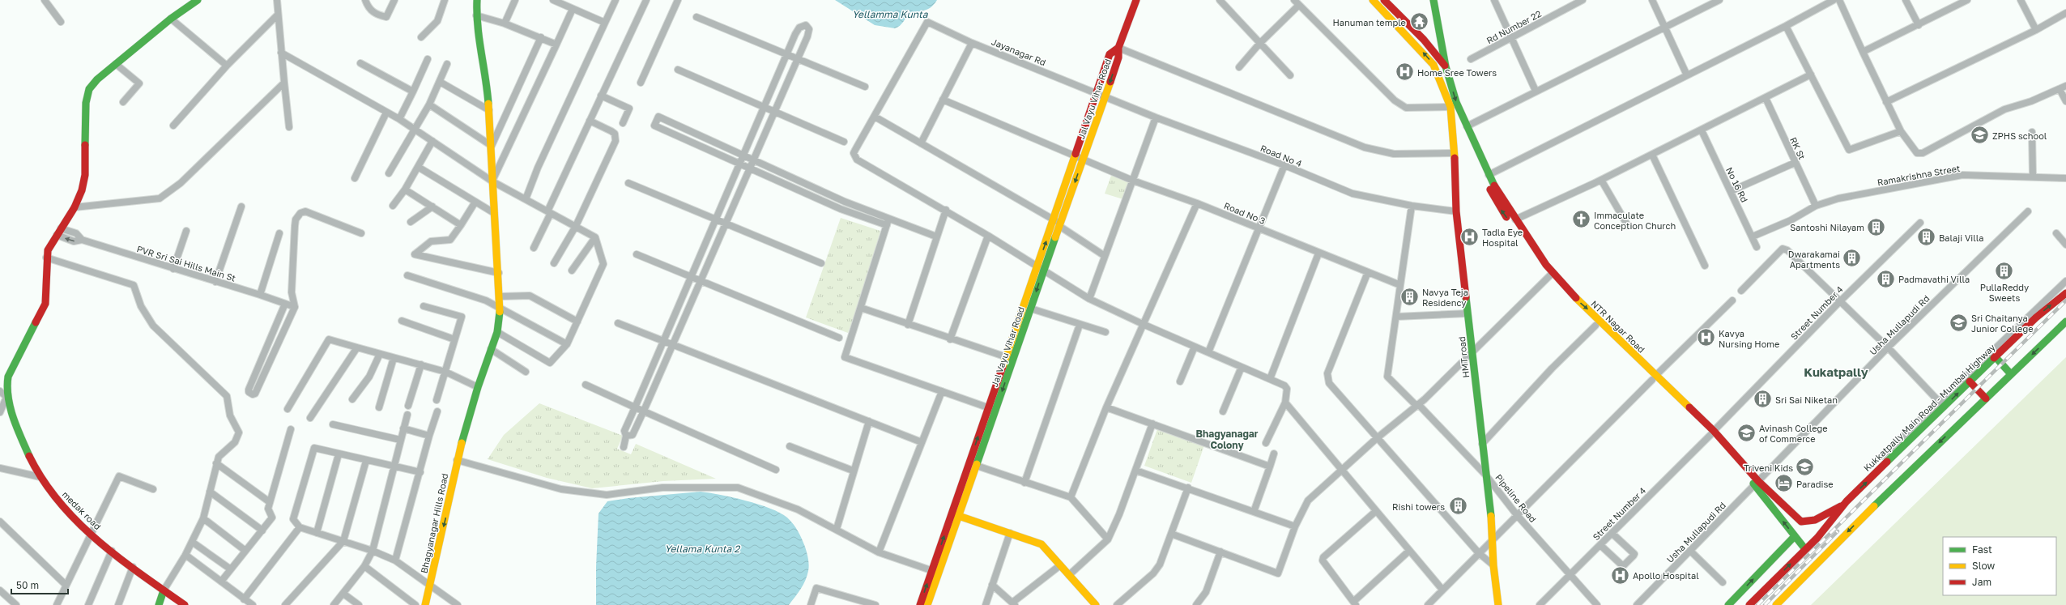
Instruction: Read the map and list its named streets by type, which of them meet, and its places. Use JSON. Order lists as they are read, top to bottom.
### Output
{
  "streets": {
    "main road": [
      "Jal Vayu Vihar Road",
      "NTR Nagar Road",
      "HMT road",
      "Kukkatpally Main Road - Mumbai Highway",
      "medak road",
      "Bhagyanagar Hills Road"
    ],
    "street": [
      "Rd Number 22",
      "Jayanagar Rd",
      "RK St",
      "Road No 4",
      "Ramakrishna Street",
      "No 16 Rd",
      "Road No 3",
      "PVR Sri Sai Hills Main St",
      "Street Number 4",
      "Usha Mullapudi Rd",
      "Pipeline Road"
    ]
  },
  "crossings": [
    ["Jayanagar Rd", "Jal Vayu Vihar Road"],
    ["Jayanagar Rd", "Road No 4"],
    ["Jal Vayu Vihar Road", "Road No 4"],
    ["Jal Vayu Vihar Road", "Road No 3"],
    ["RK St", "Ramakrishna Street"],
    ["Road No 4", "HMT road"],
    ["Ramakrishna Street", "No 16 Rd"],
    ["Street Number 4", "NTR Nagar Road"],
    ["Street Number 4", "Pipeline Road"],
    ["Usha Mullapudi Rd", "NTR Nagar Road"],
    ["NTR Nagar Road", "HMT road"],
    ["NTR Nagar Road", "Kukkatpally Main Road - Mumbai Highway"],
    ["HMT road", "Pipeline Road"]
  ],
  "districts": ["Kukatpally", "Bhagyanagar Colony"],
  "water": ["Yellamma Kunta", "Yellama Kunta 2"],
  "places": {
    "temple": ["Hanuman temple"],
    "hospital": [
      "Home Sree Towers",
      "Tadla Eye Hospital",
      "Kavya Nursing Home",
      "Apollo Hospital"
    ],
    "school or university": [
      "ZPHS school",
      "Sri Chaitanya Junior College",
      "Avinash College of Commerce",
      "Triveni Kids"
    ],
    "church": ["Immaculate Conception Church"],
    "building": [
      "Santoshi Nilayam",
      "Balaji Villa",
      "Dwarakamai Apartments",
      "PullaReddy Sweets",
      "Padmavathi Villa",
      "Navya Teja Residency",
      "Sri Sai Niketan",
      "Rishi towers"
    ],
    "hotel": ["Paradise"]
  },
  "legend": ["Fast", "Slow", "Jam"],
  "scale_bar": "50 m"
}
